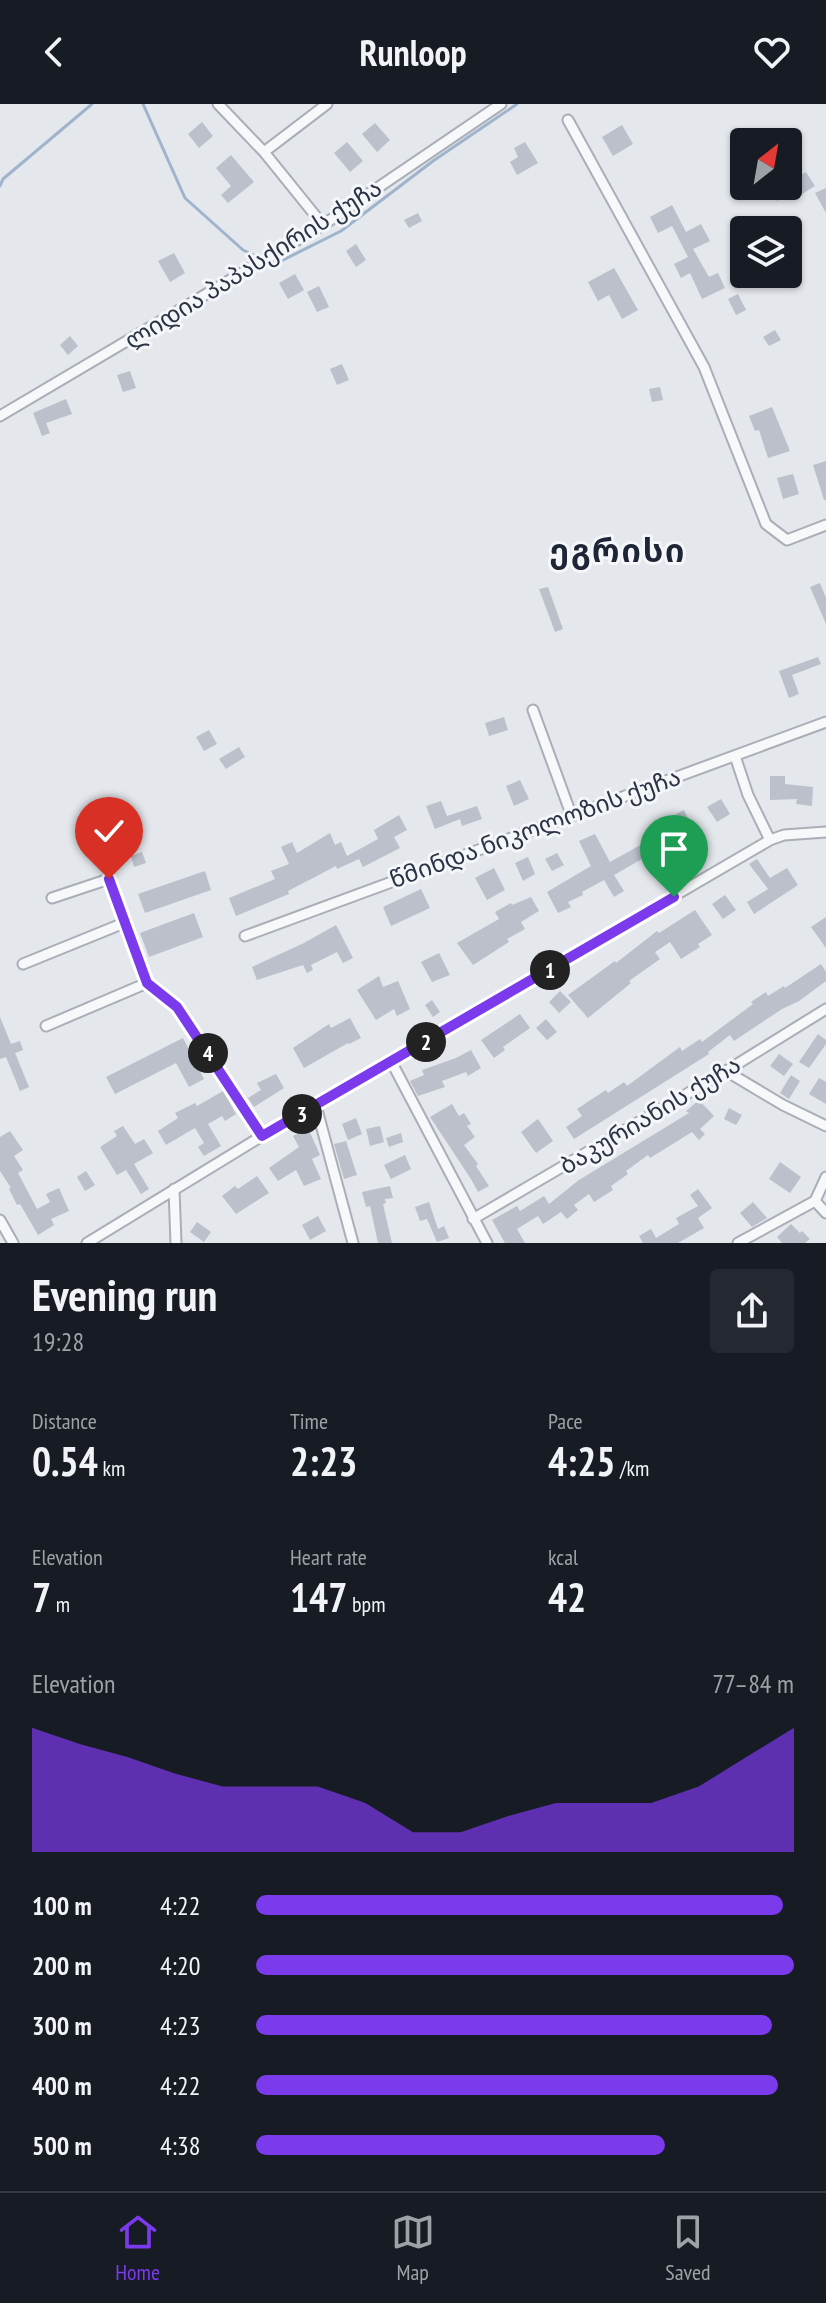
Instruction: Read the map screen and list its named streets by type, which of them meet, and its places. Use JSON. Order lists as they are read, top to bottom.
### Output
{
  "streets": {
    "street": ["ლიდია პაპასქირის ქუჩა", "წმინდა ნიკოლოზის ქუჩა", "ბაკურიანის ქუჩა"]
  },
  "districts": ["ეგრისი"],
  "north": "top right",
  "page": {
    "header": "Runloop",
    "pins": [
      "1",
      "2",
      "4",
      "3"
    ],
    "heading": ["Evening run", "19:28"],
    "stats": [
      ["Distance", "0.54 km"],
      ["Time", "2:23"],
      ["Pace", "4:25 /km"],
      ["Elevation", "7 m"],
      ["Heart rate", "147 bpm"],
      ["kcal", "42"]
    ],
    "chart": ["Elevation", "77–84 m"],
    "list": [
      {
        "name": "100 m",
        "note": "4:22"
      },
      {
        "name": "200 m",
        "note": "4:20"
      },
      {
        "name": "300 m",
        "note": "4:23"
      },
      {
        "name": "400 m",
        "note": "4:22"
      },
      {
        "name": "500 m",
        "note": "4:38"
      }
    ],
    "tabs": ["Home", "Map", "Saved"]
  }
}
